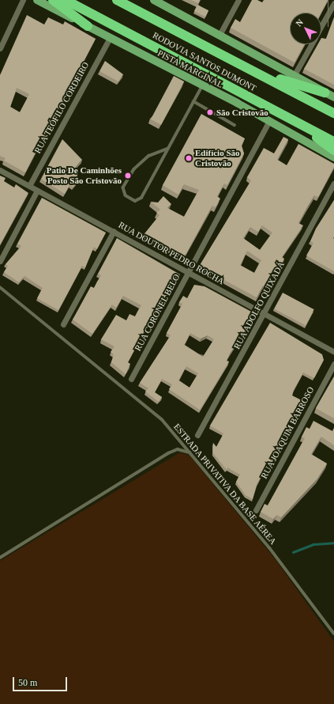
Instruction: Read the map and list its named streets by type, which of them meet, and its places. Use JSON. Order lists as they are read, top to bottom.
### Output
{
  "streets": {
    "highway": ["RODOVIA SANTOS DUMONT"],
    "main road": ["PISTA MARGINAL"],
    "street": [
      "RUA TEÓFILO CORDEIRO",
      "RUA DOUTOR PEDRO ROCHA",
      "RUA ADOLFO QUIXADÁ",
      "RUA CORONEL BELO",
      "RUA JOAQUIM BARROSO"
    ],
    "lane": ["ESTRADA PRIVATIVA DA BASE AÉREA"]
  },
  "crossings": [
    ["PISTA MARGINAL", "RUA TEÓFILO CORDEIRO"],
    ["PISTA MARGINAL", "RUA CORONEL BELO"],
    ["RUA TEÓFILO CORDEIRO", "RUA DOUTOR PEDRO ROCHA"],
    ["RUA DOUTOR PEDRO ROCHA", "RUA ADOLFO QUIXADÁ"],
    ["RUA DOUTOR PEDRO ROCHA", "RUA CORONEL BELO"]
  ],
  "places": ["São Cristovão", "Edifício São Cristovão", "Patio De Caminhões Posto São Cristovão"],
  "scale_bar": "50 m",
  "north": "top left"
}
